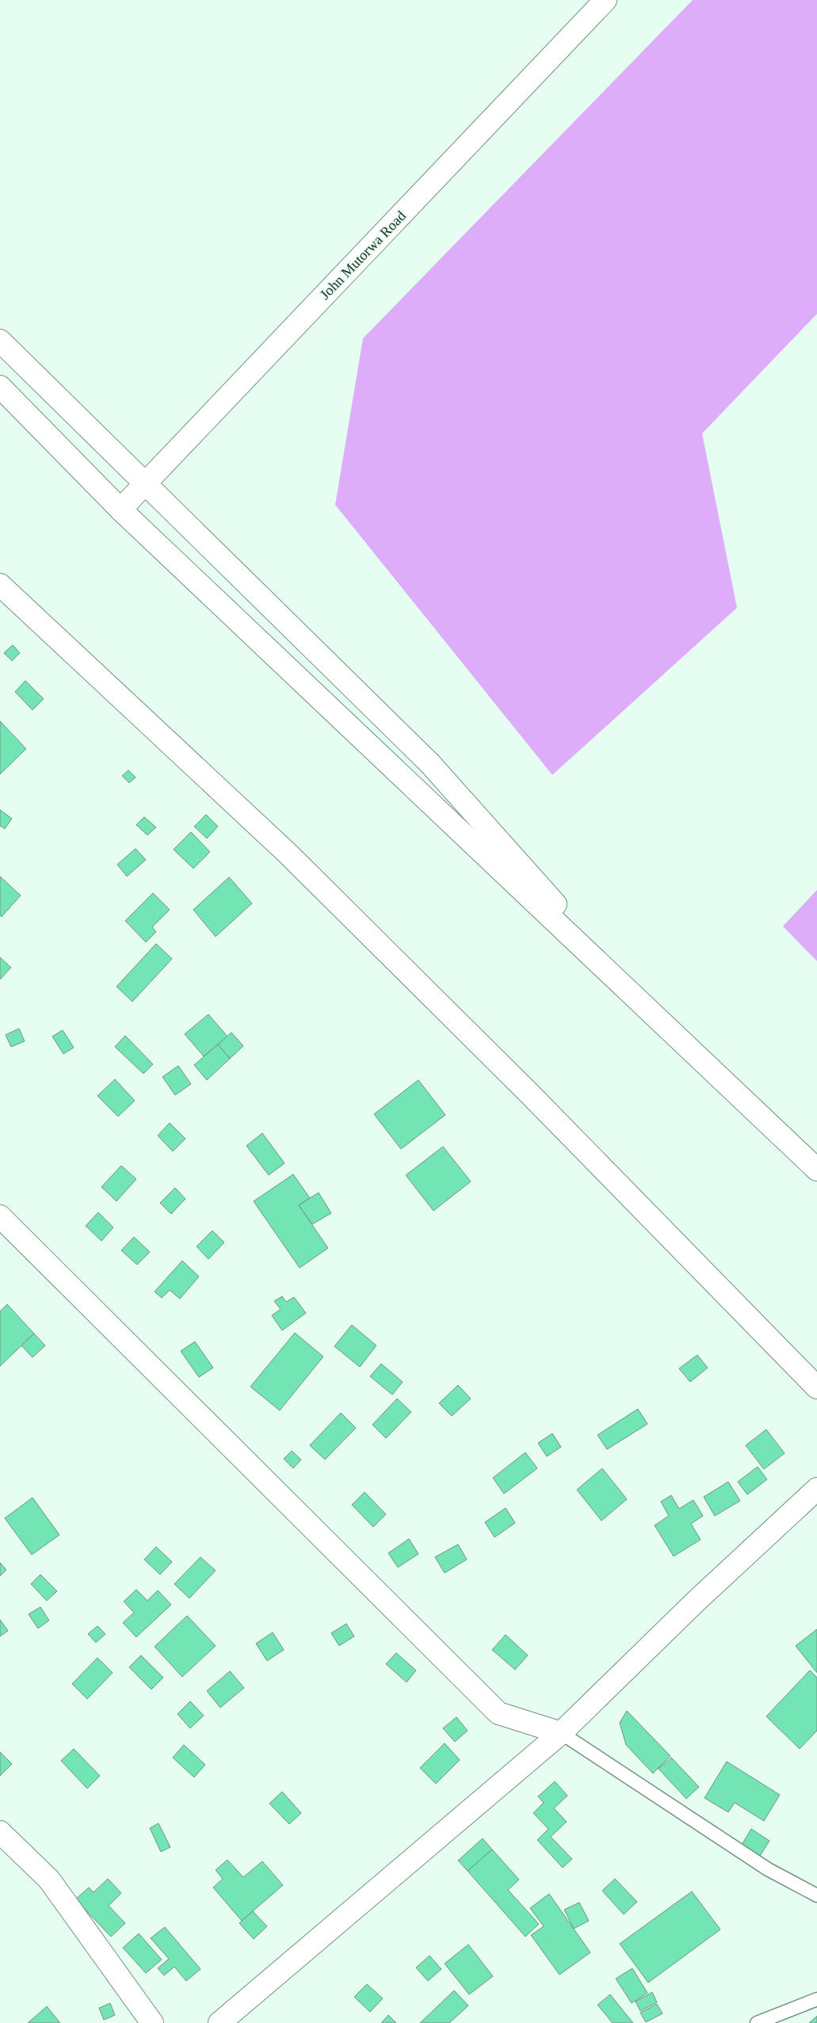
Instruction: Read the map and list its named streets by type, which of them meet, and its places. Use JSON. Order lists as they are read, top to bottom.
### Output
{
  "streets": {
    "main road": ["John Mutorwa Road"]
  }
}
